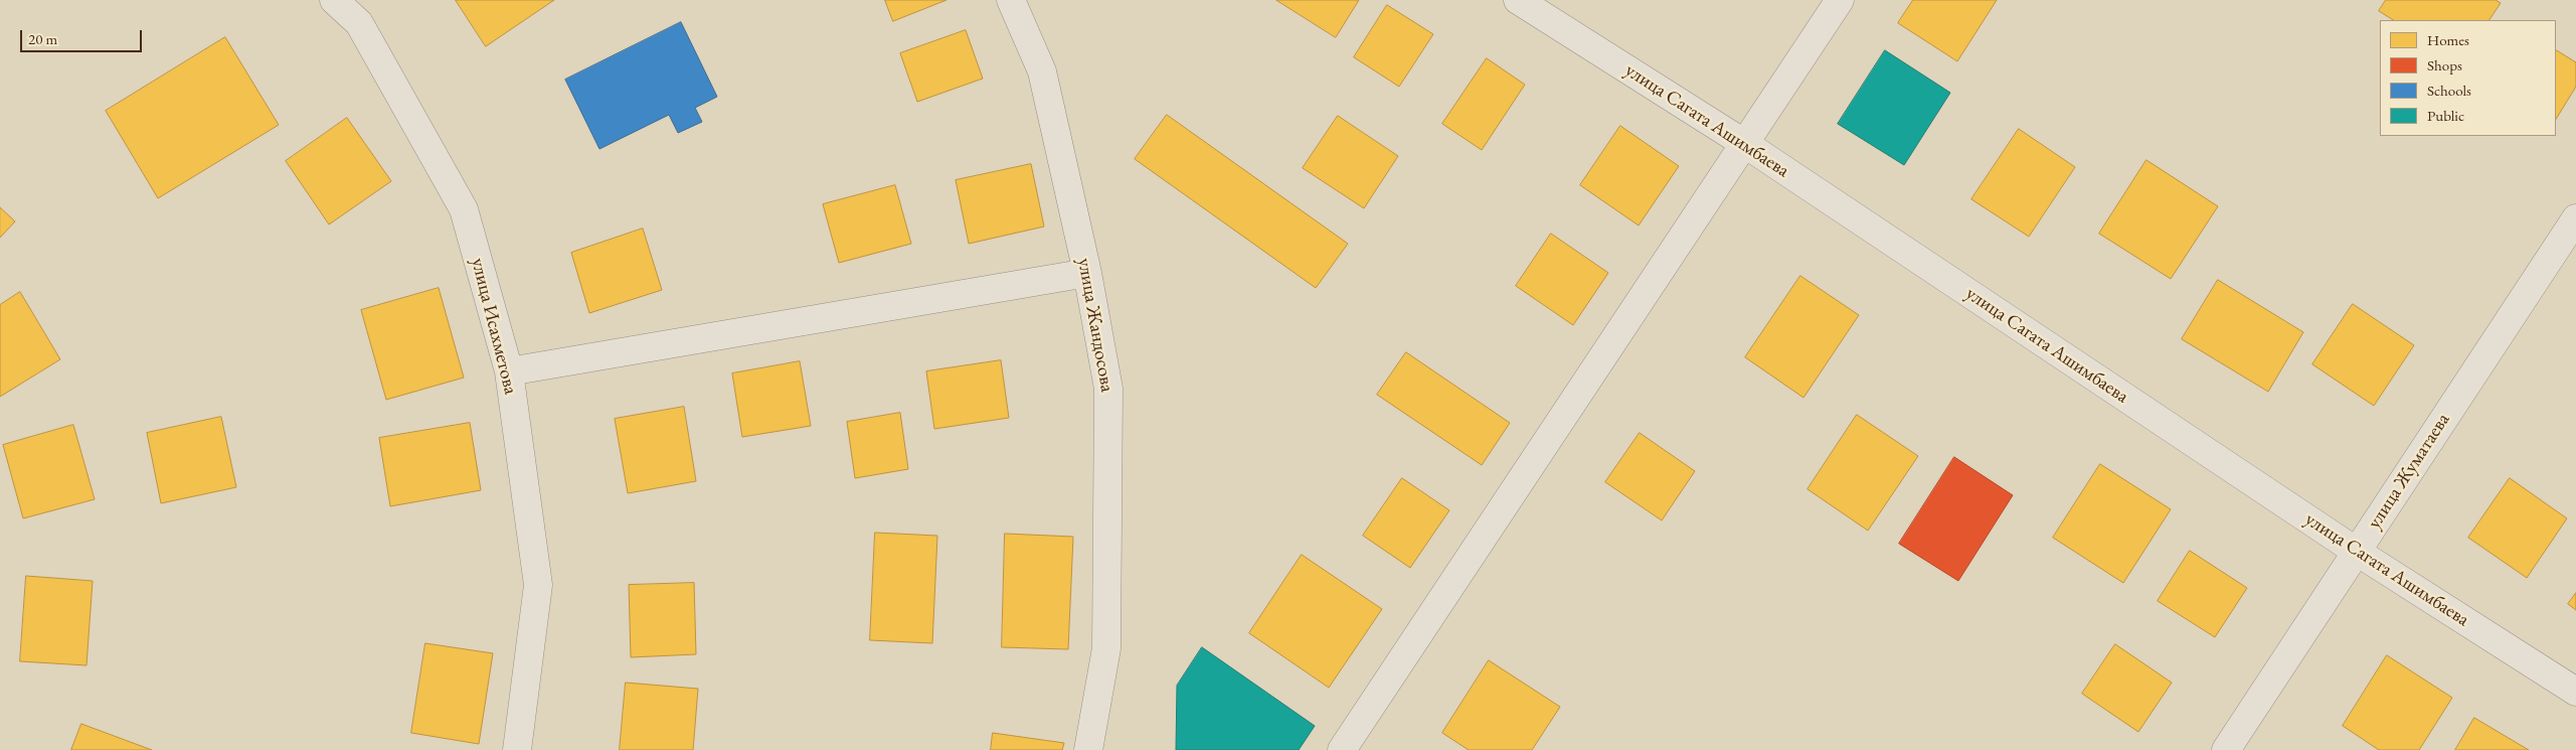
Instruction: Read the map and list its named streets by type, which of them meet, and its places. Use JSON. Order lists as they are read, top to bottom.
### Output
{
  "streets": {
    "street": [
      "улица Сагата Ашимбаева",
      "улица Жандосова",
      "улица Исахметова",
      "улица Жуматаева"
    ]
  },
  "crossings": [
    ["улица Сагата Ашимбаева", "улица Жуматаева"]
  ],
  "legend": [
    "Homes",
    "Shops",
    "Schools",
    "Public"
  ],
  "scale_bar": "20 m"
}
